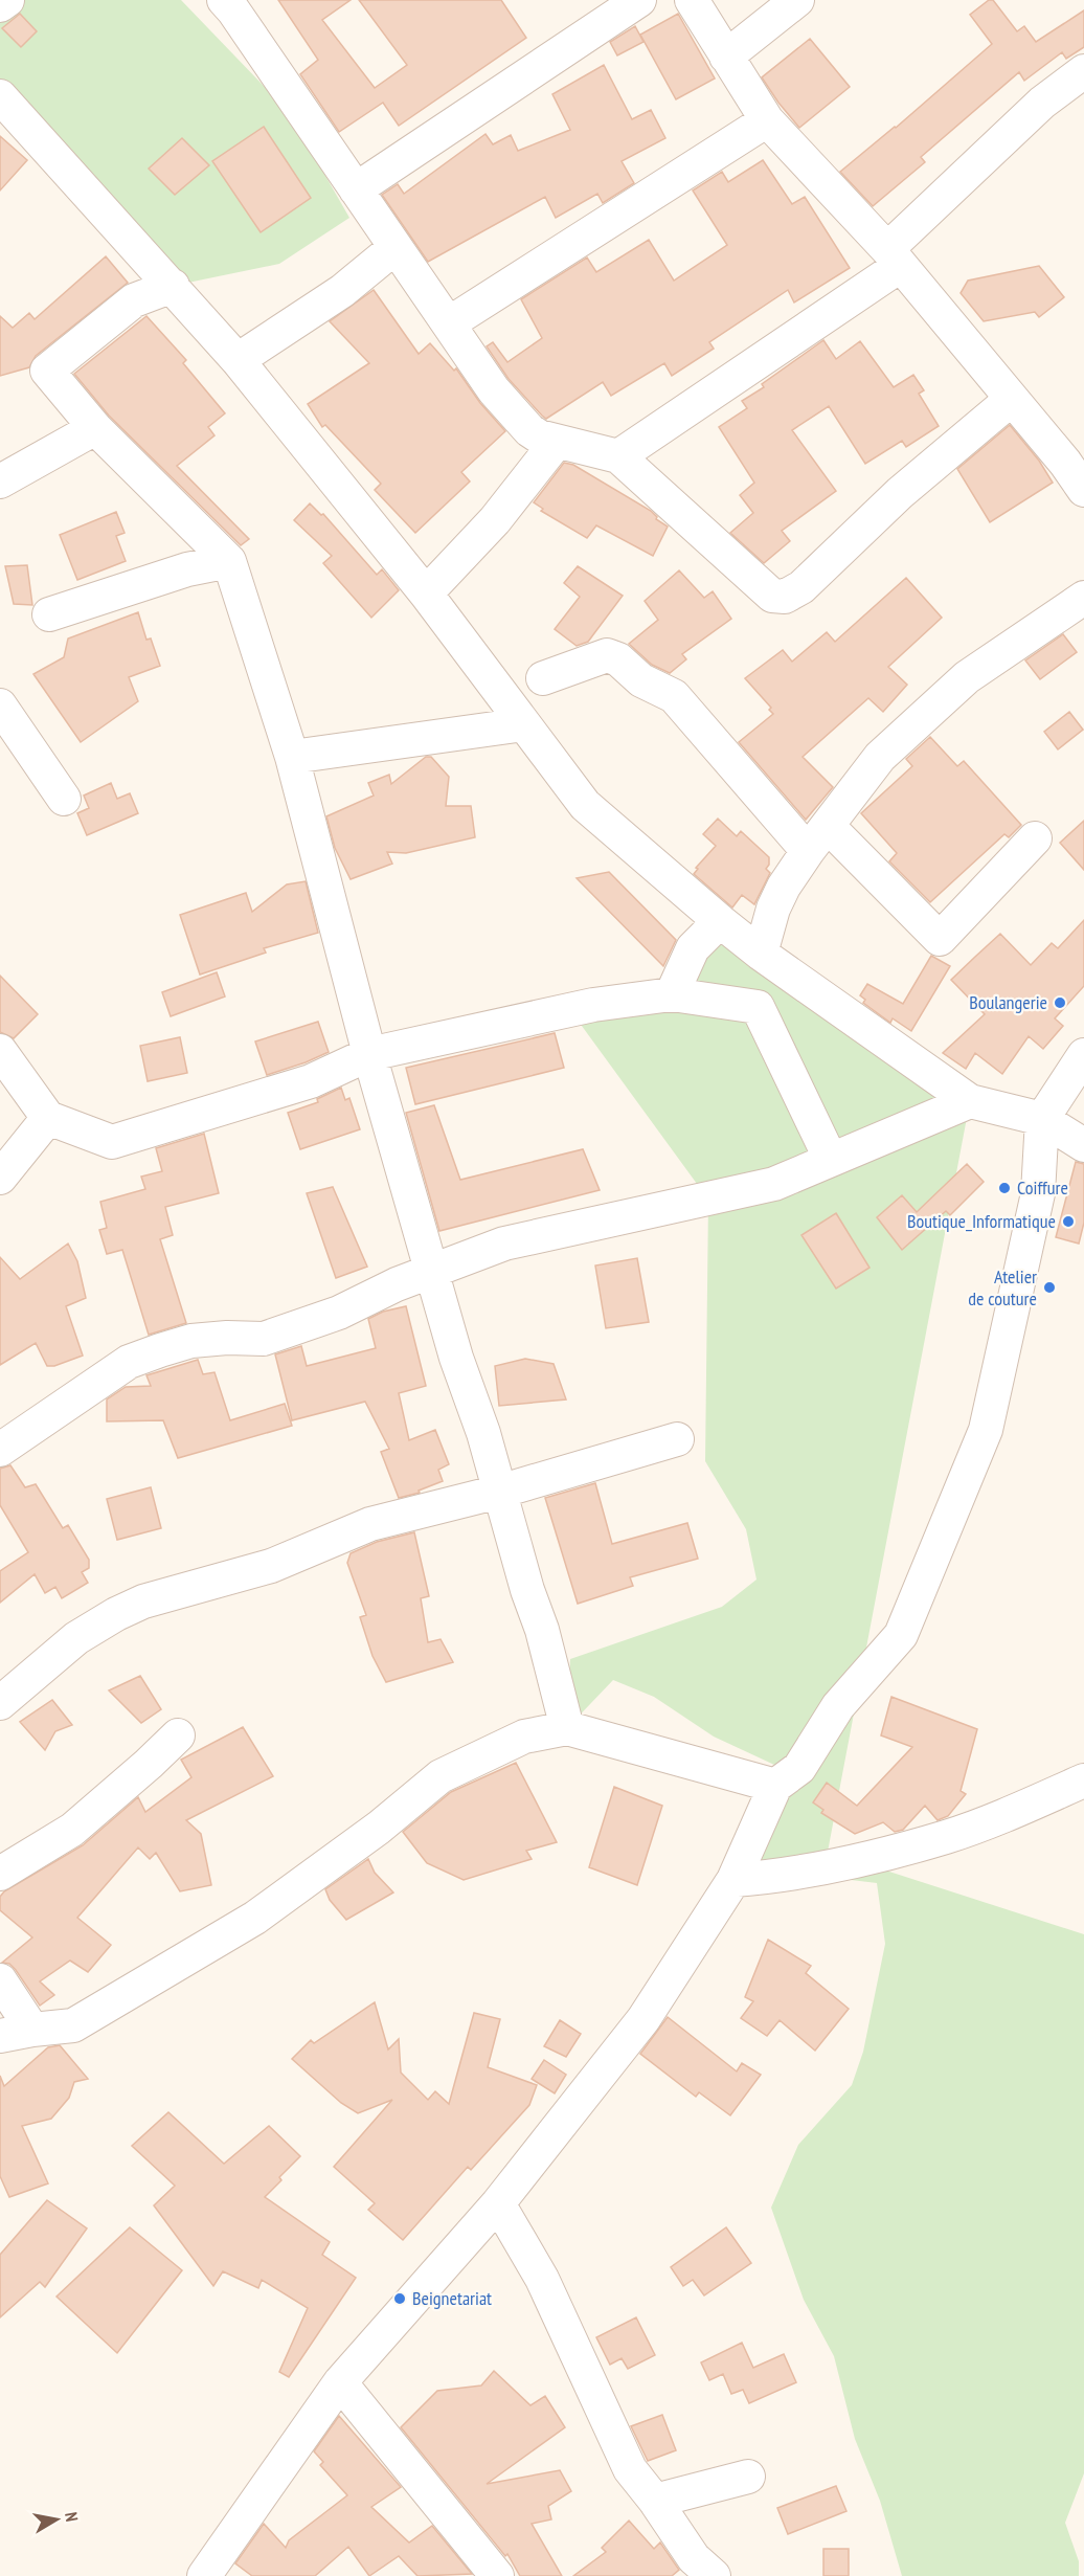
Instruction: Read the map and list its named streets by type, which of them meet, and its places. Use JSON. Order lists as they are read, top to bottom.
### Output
{
  "places": [
    "Boulangerie",
    "Coiffure",
    "Boutique_Informatique",
    "Atelier de couture",
    "Beignetariat"
  ],
  "north": "right"
}
